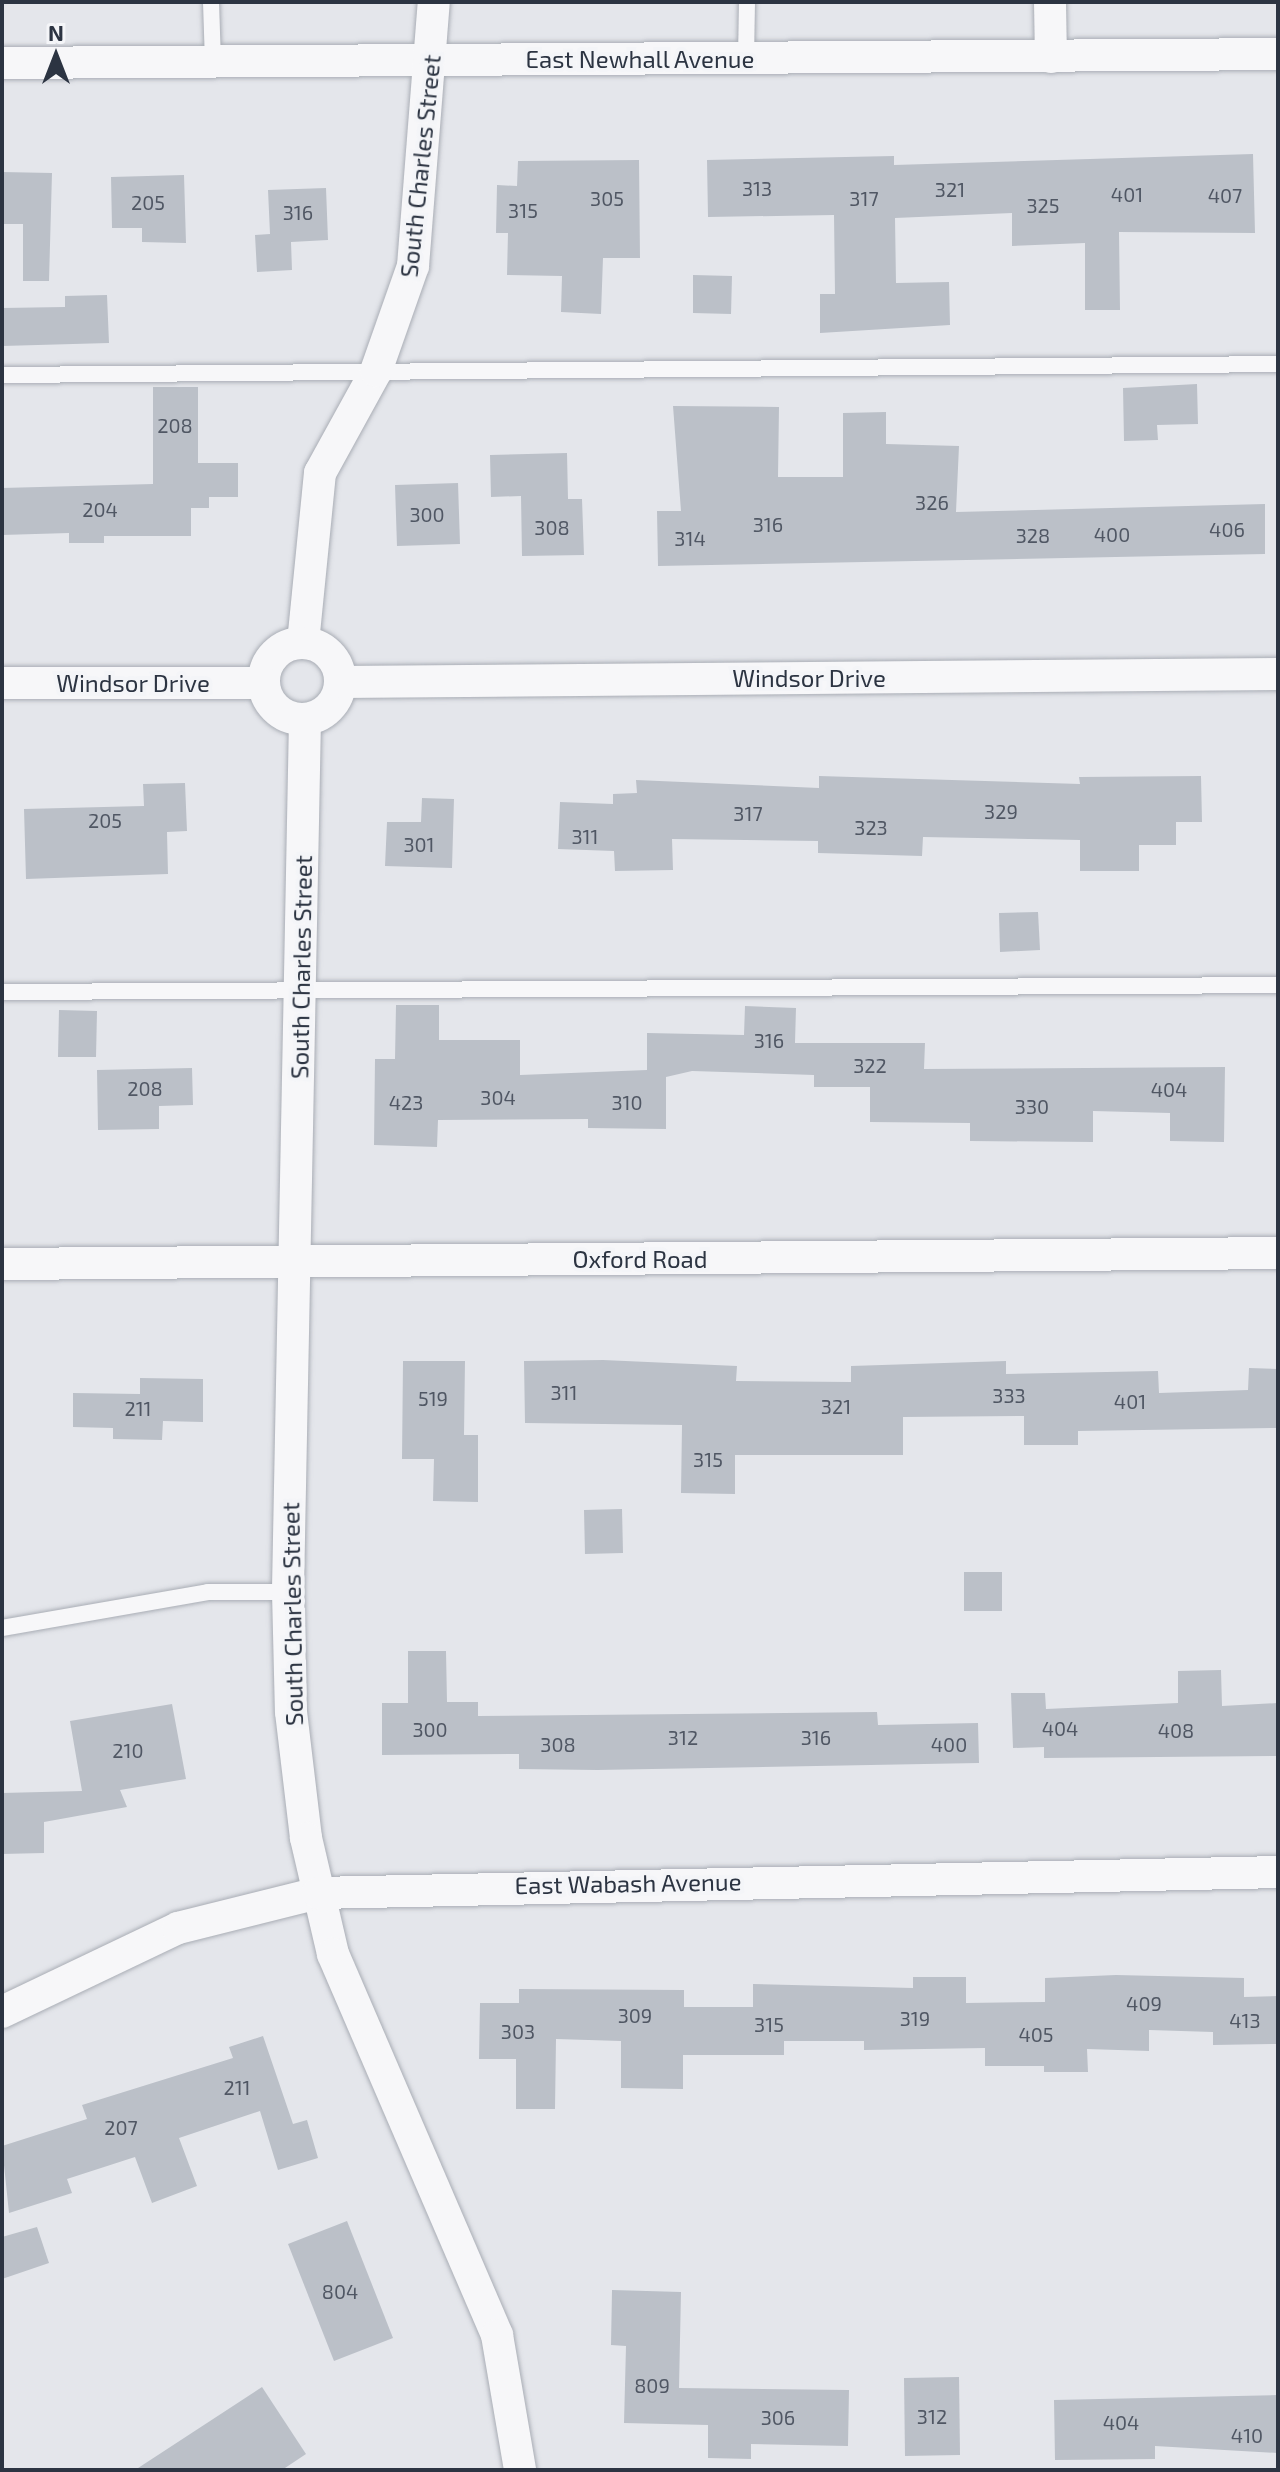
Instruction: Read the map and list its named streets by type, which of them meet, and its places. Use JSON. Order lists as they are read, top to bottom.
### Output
{
  "streets": {
    "street": [
      "East Newhall Avenue",
      "South Charles Street",
      "Windsor Drive",
      "Oxford Road",
      "East Wabash Avenue"
    ]
  },
  "crossings": [
    ["East Newhall Avenue", "South Charles Street"],
    ["South Charles Street", "Windsor Drive"],
    ["South Charles Street", "Oxford Road"],
    ["South Charles Street", "East Wabash Avenue"]
  ],
  "house_numbers": [
    "313",
    "321",
    "401",
    "407",
    "305",
    "317",
    "205",
    "325",
    "315",
    "316",
    "208",
    "326",
    "204",
    "300",
    "316",
    "308",
    "406",
    "400",
    "328",
    "314",
    "329",
    "317",
    "205",
    "323",
    "311",
    "301",
    "316",
    "322",
    "208",
    "404",
    "304",
    "423",
    "310",
    "330",
    "311",
    "333",
    "519",
    "401",
    "321",
    "211",
    "315",
    "404",
    "300",
    "408",
    "312",
    "316",
    "308",
    "400",
    "210",
    "409",
    "309",
    "319",
    "413",
    "315",
    "303",
    "405",
    "211",
    "207",
    "804",
    "809",
    "312",
    "306",
    "404",
    "410"
  ],
  "north": "top"
}
